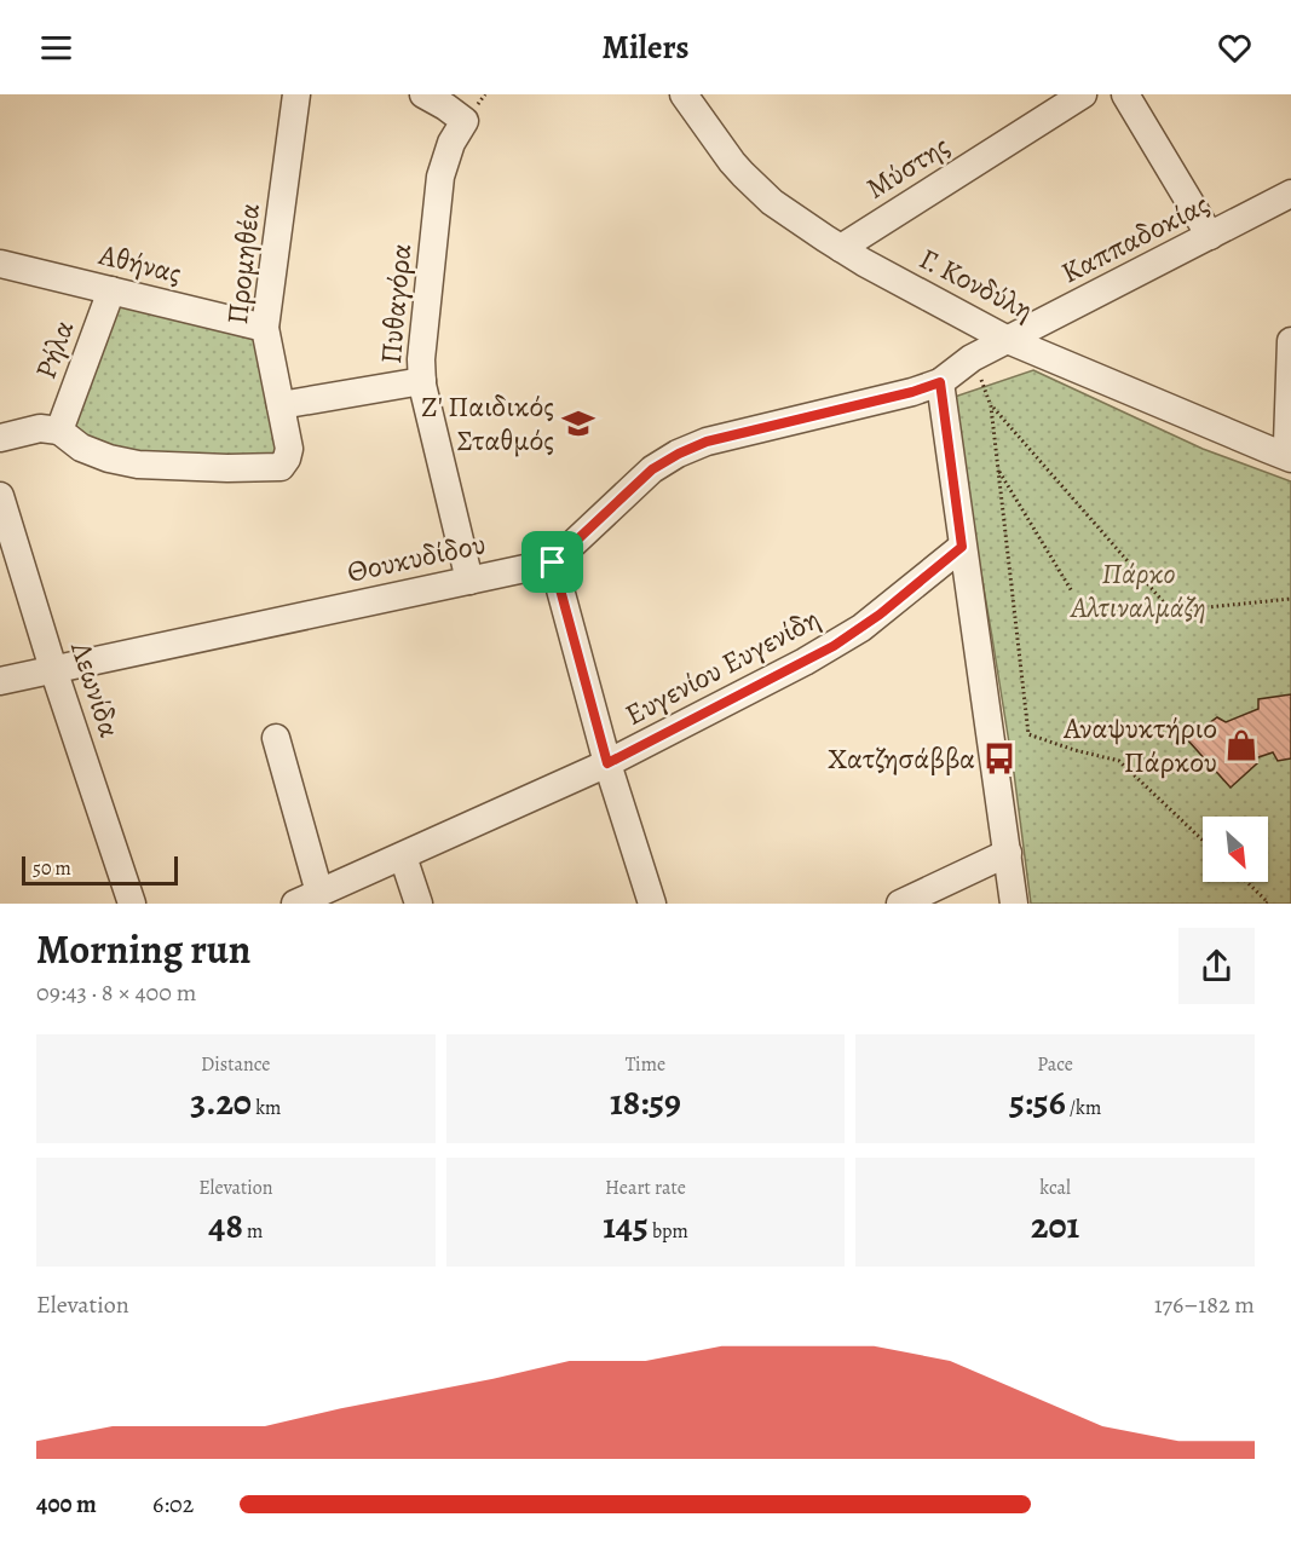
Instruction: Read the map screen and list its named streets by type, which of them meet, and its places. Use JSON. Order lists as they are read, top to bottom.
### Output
{
  "streets": {
    "street": [
      "Μύστης",
      "Καππαδοκίας",
      "Αθήνας",
      "Προμηθέα",
      "Γ. Κονδύλη",
      "Πυθαγόρα",
      "Ρήλα",
      "Θουκυδίδου",
      "Ευγενίου Ευγενίδη",
      "Λεωνίδα"
    ]
  },
  "crossings": [
    ["Μύστης", "Γ. Κονδύλη"],
    ["Καππαδοκίας", "Γ. Κονδύλη"],
    ["Αθήνας", "Προμηθέα"],
    ["Αθήνας", "Ρήλα"],
    ["Προμηθέα", "Ρήλα"],
    ["Πυθαγόρα", "Θουκυδίδου"],
    ["Θουκυδίδου", "Λεωνίδα"]
  ],
  "parks": ["Πάρκο Αλτιναλμάζη"],
  "places": {
    "school or university": ["Ζ' Παιδικός Σταθμός"],
    "shop": ["Αναψυκτήριο Πάρκου"],
    "bus stop": ["Χατζησάββα"]
  },
  "scale_bar": "50 m",
  "north": "bottom right",
  "page": {
    "header": "Milers",
    "scale": "50 m",
    "heading": ["Morning run", "09:43 · 8 × 400 m"],
    "stats": [
      ["Distance", "3.20 km"],
      ["Time", "18:59"],
      ["Pace", "5:56 /km"],
      ["Elevation", "48 m"],
      ["Heart rate", "145 bpm"],
      ["kcal", "201"]
    ],
    "chart": ["Elevation", "176–182 m"],
    "list": [
      {
        "name": "400 m",
        "note": "6:02"
      }
    ]
  }
}
